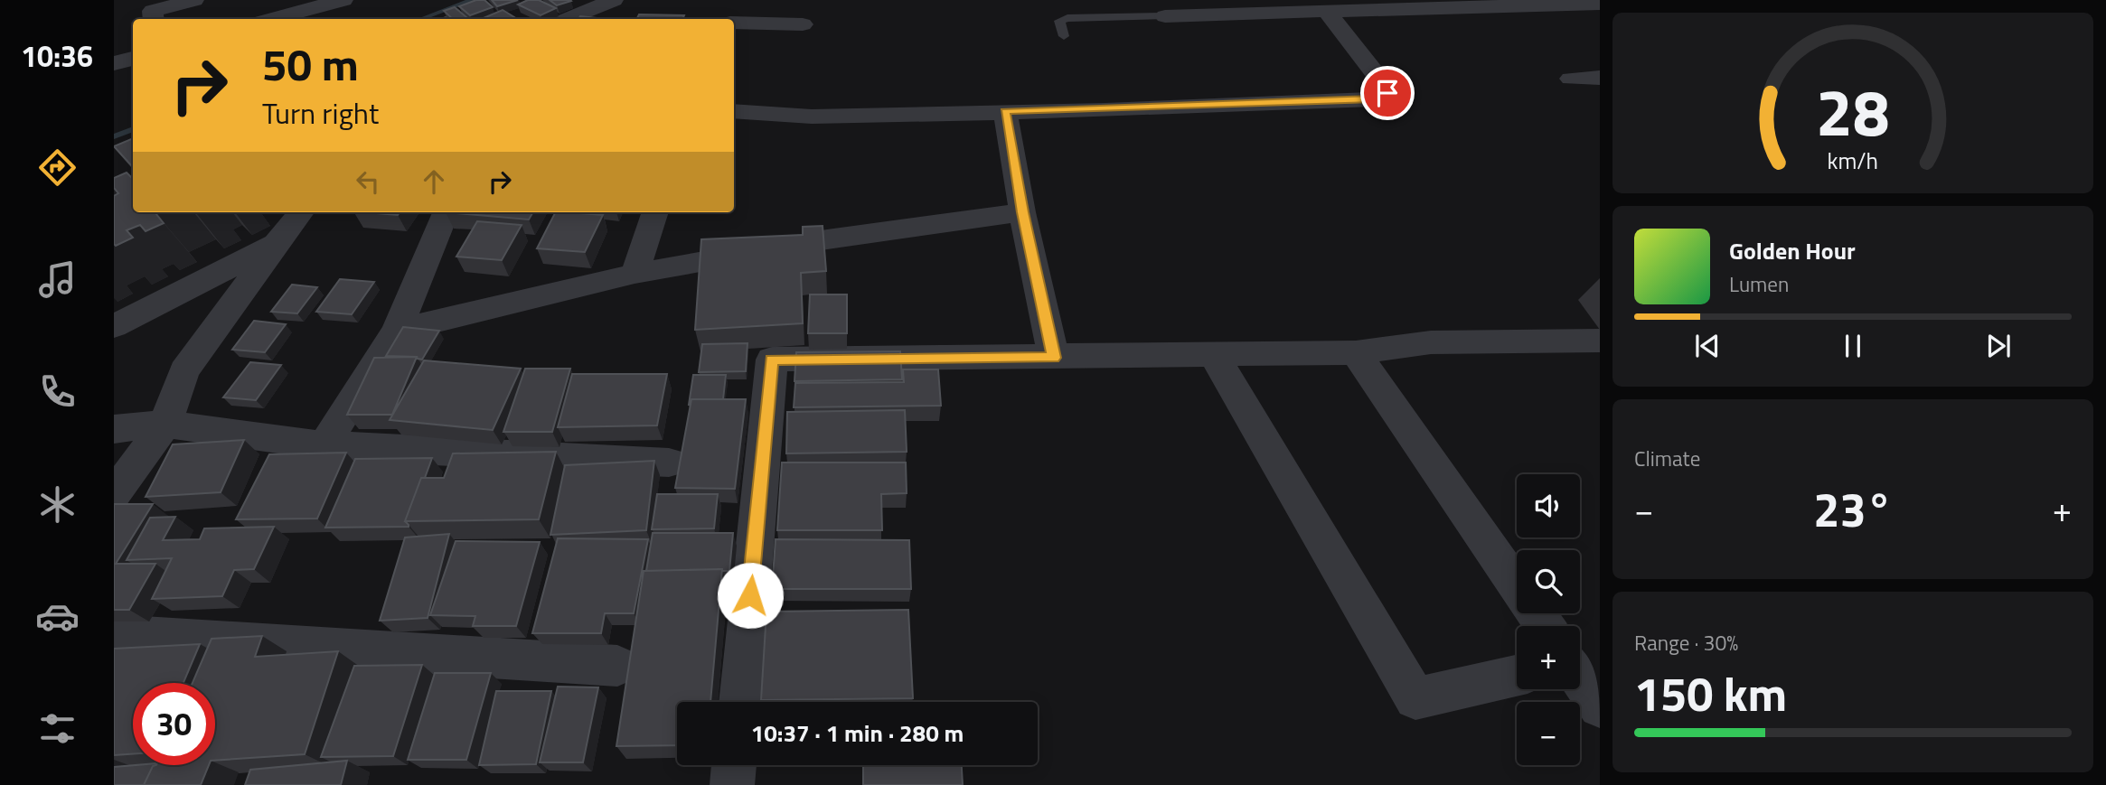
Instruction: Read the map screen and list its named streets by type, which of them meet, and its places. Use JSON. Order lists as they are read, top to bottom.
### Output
{
  "page": {
    "tabs": "10:36",
    "turn": ["50 m", "Turn right"],
    "song": ["Golden Hour", "Lumen"],
    "tile": [
      "Climate",
      ["Range · 30%", "150 km"]
    ],
    "map_buttons": ["+", "−"],
    "heat": ["−", "23°", "+"],
    "limit": "30",
    "trip": "10:37 · 1 min · 280 m",
    "gauge": ["28", "km/h"]
  }
}
